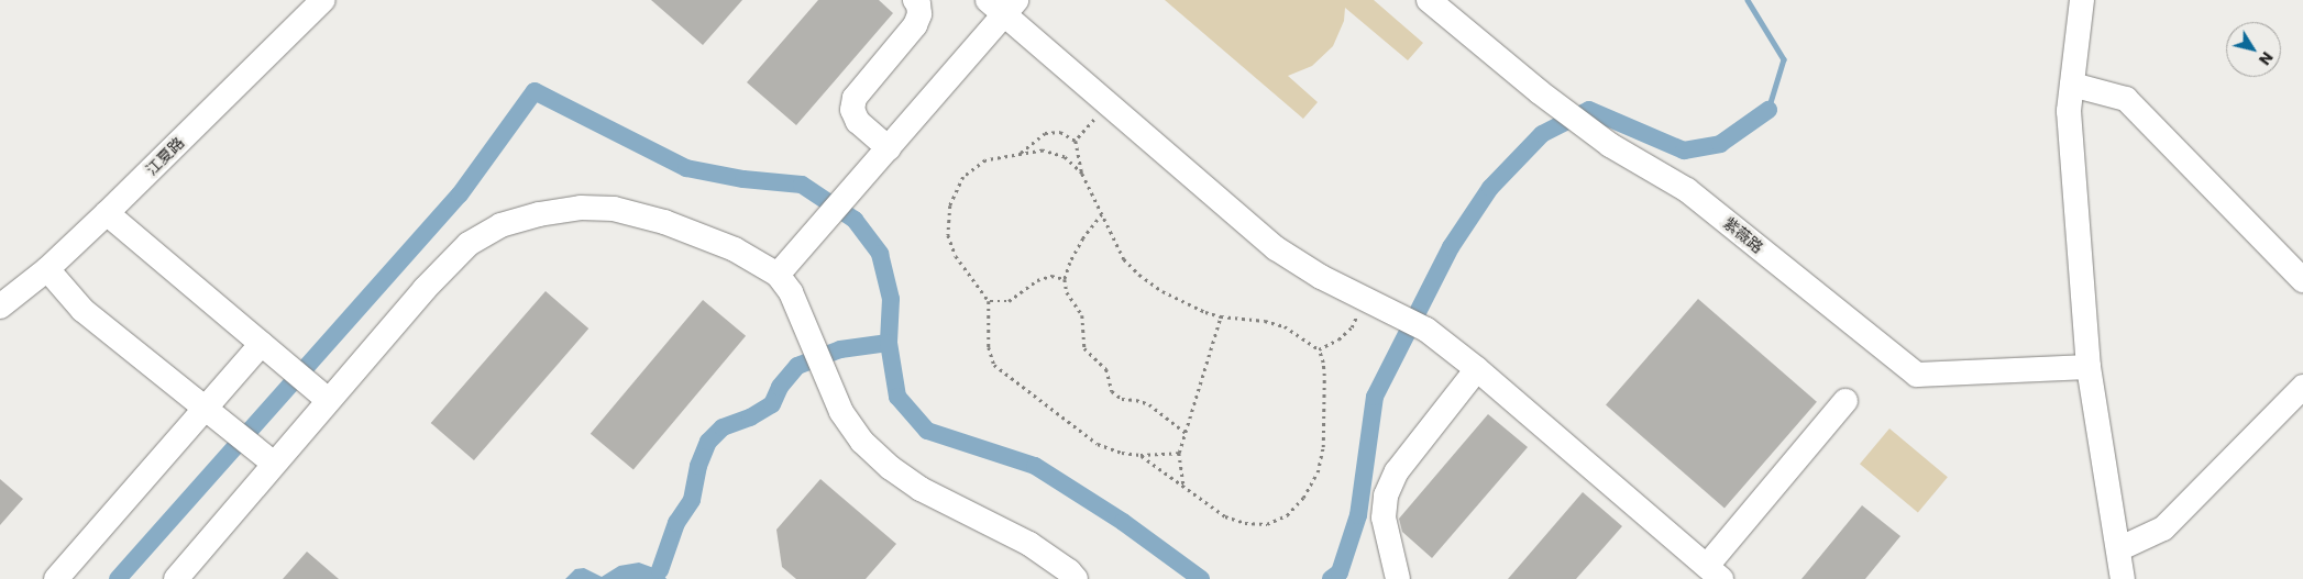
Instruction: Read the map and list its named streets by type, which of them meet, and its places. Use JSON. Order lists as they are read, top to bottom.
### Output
{
  "streets": {
    "street": ["江夏路", "紫薇路"]
  },
  "north": "bottom right"
}
